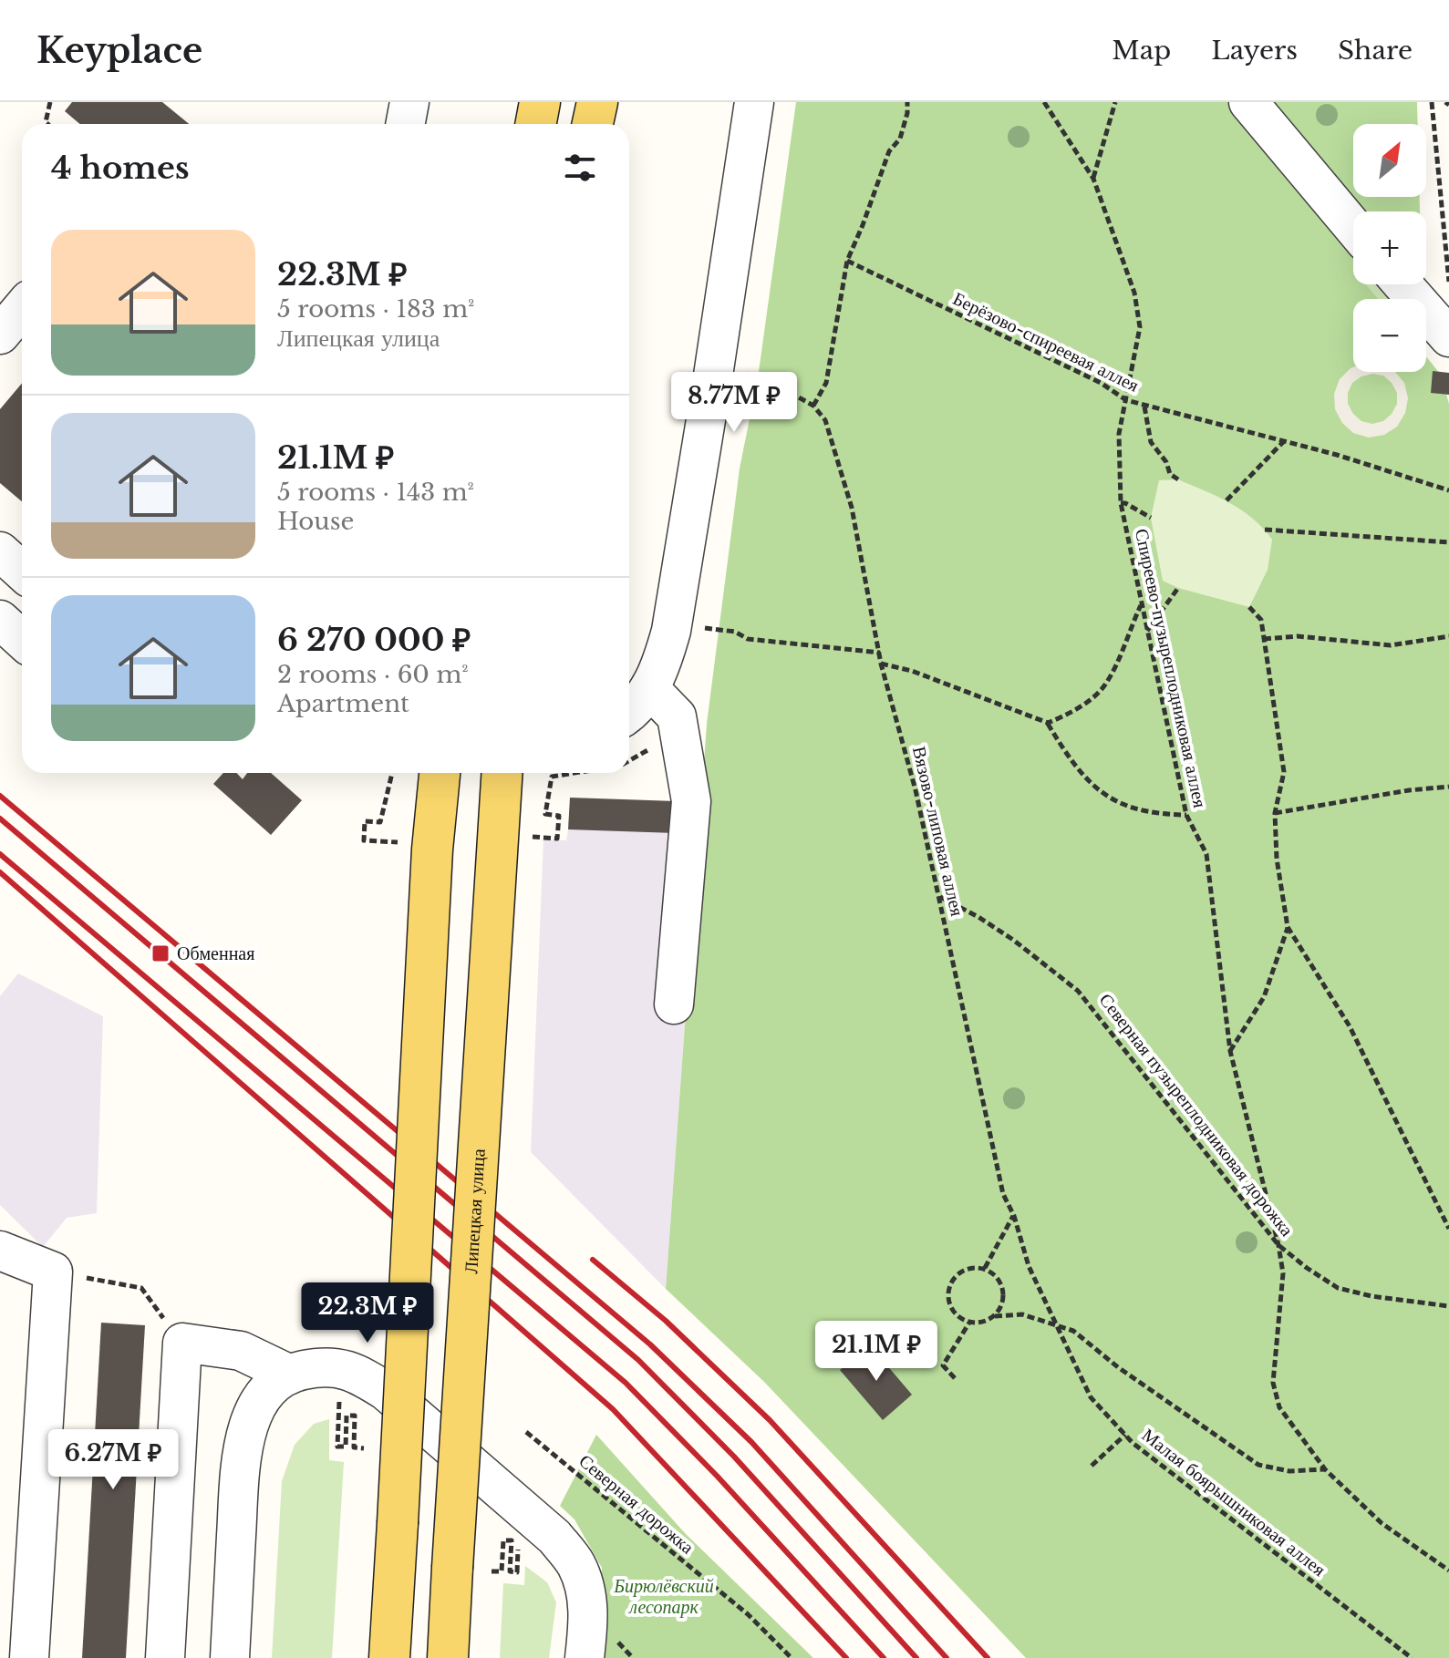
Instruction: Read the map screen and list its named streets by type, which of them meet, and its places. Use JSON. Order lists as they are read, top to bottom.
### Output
{
  "streets": {
    "main road": ["Липецкая улица"],
    "path": [
      "Берёзово-спиреевая аллея",
      "Спиреево-пузыреплодниковая аллея",
      "Вязово-липовая аллея",
      "Северная пузыреплодниковая дорожка",
      "Малая боярышниковая аллея",
      "Северная дорожка"
    ]
  },
  "crossings": [
    ["Берёзово-спиреевая аллея", "Спиреево-пузыреплодниковая аллея"],
    ["Спиреево-пузыреплодниковая аллея", "Северная пузыреплодниковая дорожка"],
    ["Вязово-липовая аллея", "Северная пузыреплодниковая дорожка"],
    ["Вязово-липовая аллея", "Малая боярышниковая аллея"]
  ],
  "parks": ["Бирюлёвский лесопарк"],
  "places": {
    "transit": ["Обменная"]
  },
  "north": "top right",
  "page": {
    "header": "Keyplace",
    "nav": ["Map", "Layers", "Share"],
    "map_buttons": ["+", "−"],
    "heading": "4 homes",
    "list": [
      {
        "name": "22.3M ₽",
        "note": "5 rooms · 183 m² · Липецкая улица"
      },
      {
        "name": "21.1M ₽",
        "note": "5 rooms · 143 m² · House"
      },
      {
        "name": "6 270 000 ₽",
        "note": "2 rooms · 60 m² · Apartment"
      }
    ],
    "price": [
      "8.77M ₽",
      "22.3M ₽",
      "21.1M ₽",
      "6.27M ₽"
    ]
  }
}
